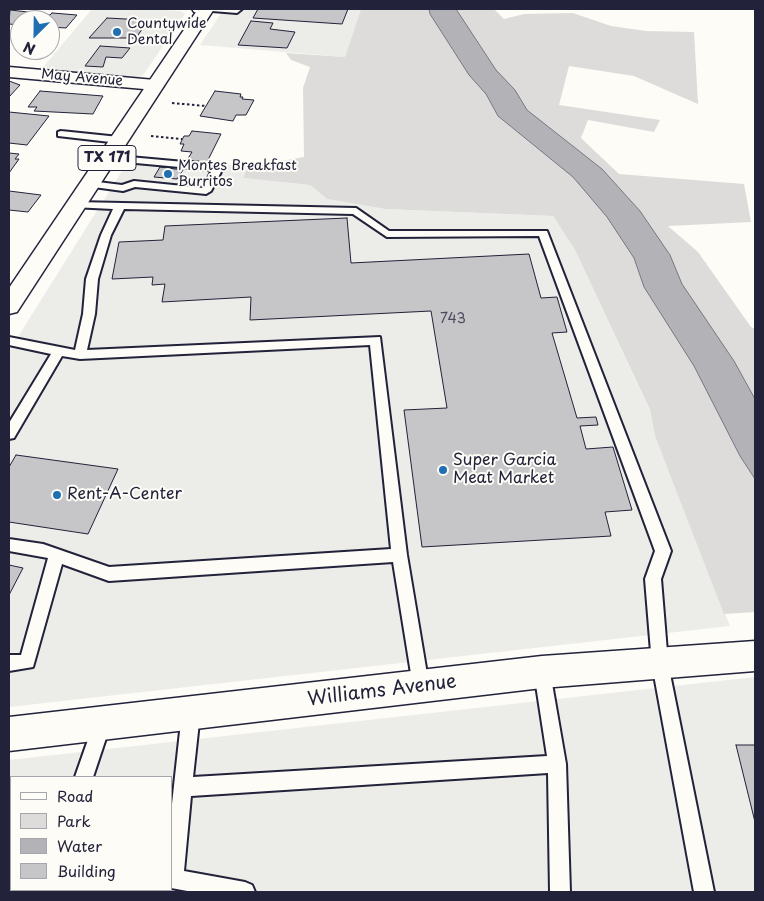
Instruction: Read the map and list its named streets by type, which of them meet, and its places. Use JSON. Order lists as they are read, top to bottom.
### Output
{
  "streets": {
    "street": ["May Avenue", "TX 171", "Williams Avenue"]
  },
  "crossings": [
    ["May Avenue", "TX 171"]
  ],
  "places": [
    "Countywide Dental",
    "Montes Breakfast Burritos",
    "Super Garcia Meat Market",
    "Rent-A-Center"
  ],
  "house_numbers": ["743"],
  "legend": [
    "Road",
    "Park",
    "Water",
    "Building"
  ],
  "north": "bottom left"
}
